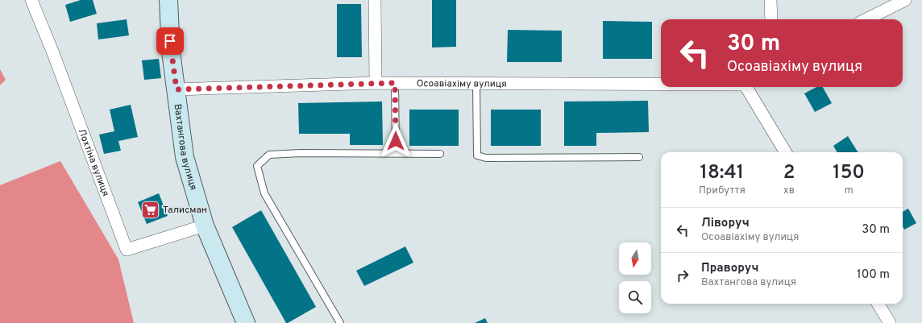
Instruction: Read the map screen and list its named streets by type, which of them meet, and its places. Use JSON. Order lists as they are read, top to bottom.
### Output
{
  "streets": {
    "main road": ["Вахтангова вулиця"],
    "street": ["Осоавіахіму вулиця", "Лохтіна вулиця"]
  },
  "crossings": [
    ["Осоавіахіму вулиця", "Вахтангова вулиця"],
    ["Вахтангова вулиця", "Лохтіна вулиця"]
  ],
  "places": {
    "supermarket": ["Талисман"]
  },
  "north": "bottom",
  "page": {
    "turn": ["30 m", "Осоавіахіму вулиця"],
    "eta": [
      "18:41",
      "Прибуття",
      "2",
      "хв",
      "150",
      "m"
    ],
    "list": [
      {
        "name": "Ліворуч",
        "note": "Осоавіахіму вулиця",
        "value": "30 m"
      },
      {
        "name": "Праворуч",
        "note": "Вахтангова вулиця",
        "value": "100 m"
      }
    ]
  }
}
